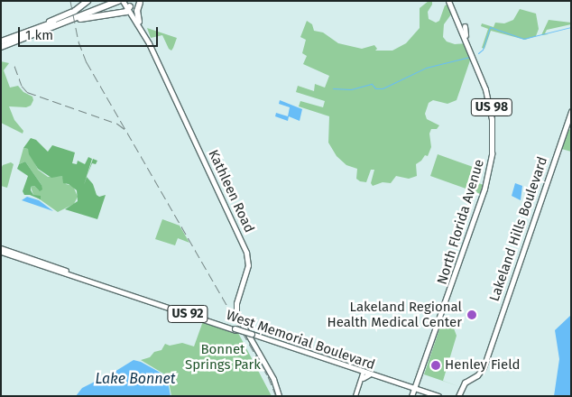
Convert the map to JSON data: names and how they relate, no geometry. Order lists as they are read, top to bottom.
{
  "streets": {
    "main road": [
      "US 98",
      "Kathleen Road",
      "North Florida Avenue",
      "Lakeland Hills Boulevard",
      "US 92",
      "West Memorial Boulevard"
    ]
  },
  "crossings": [
    ["US 98", "North Florida Avenue"],
    ["North Florida Avenue", "US 92"],
    ["North Florida Avenue", "West Memorial Boulevard"],
    ["US 92", "West Memorial Boulevard"]
  ],
  "water": ["Lake Bonnet"],
  "parks": ["Bonnet Springs Park"],
  "places": ["Lakeland Regional Health Medical Center", "Henley Field"],
  "scale_bar": "1 km"
}
